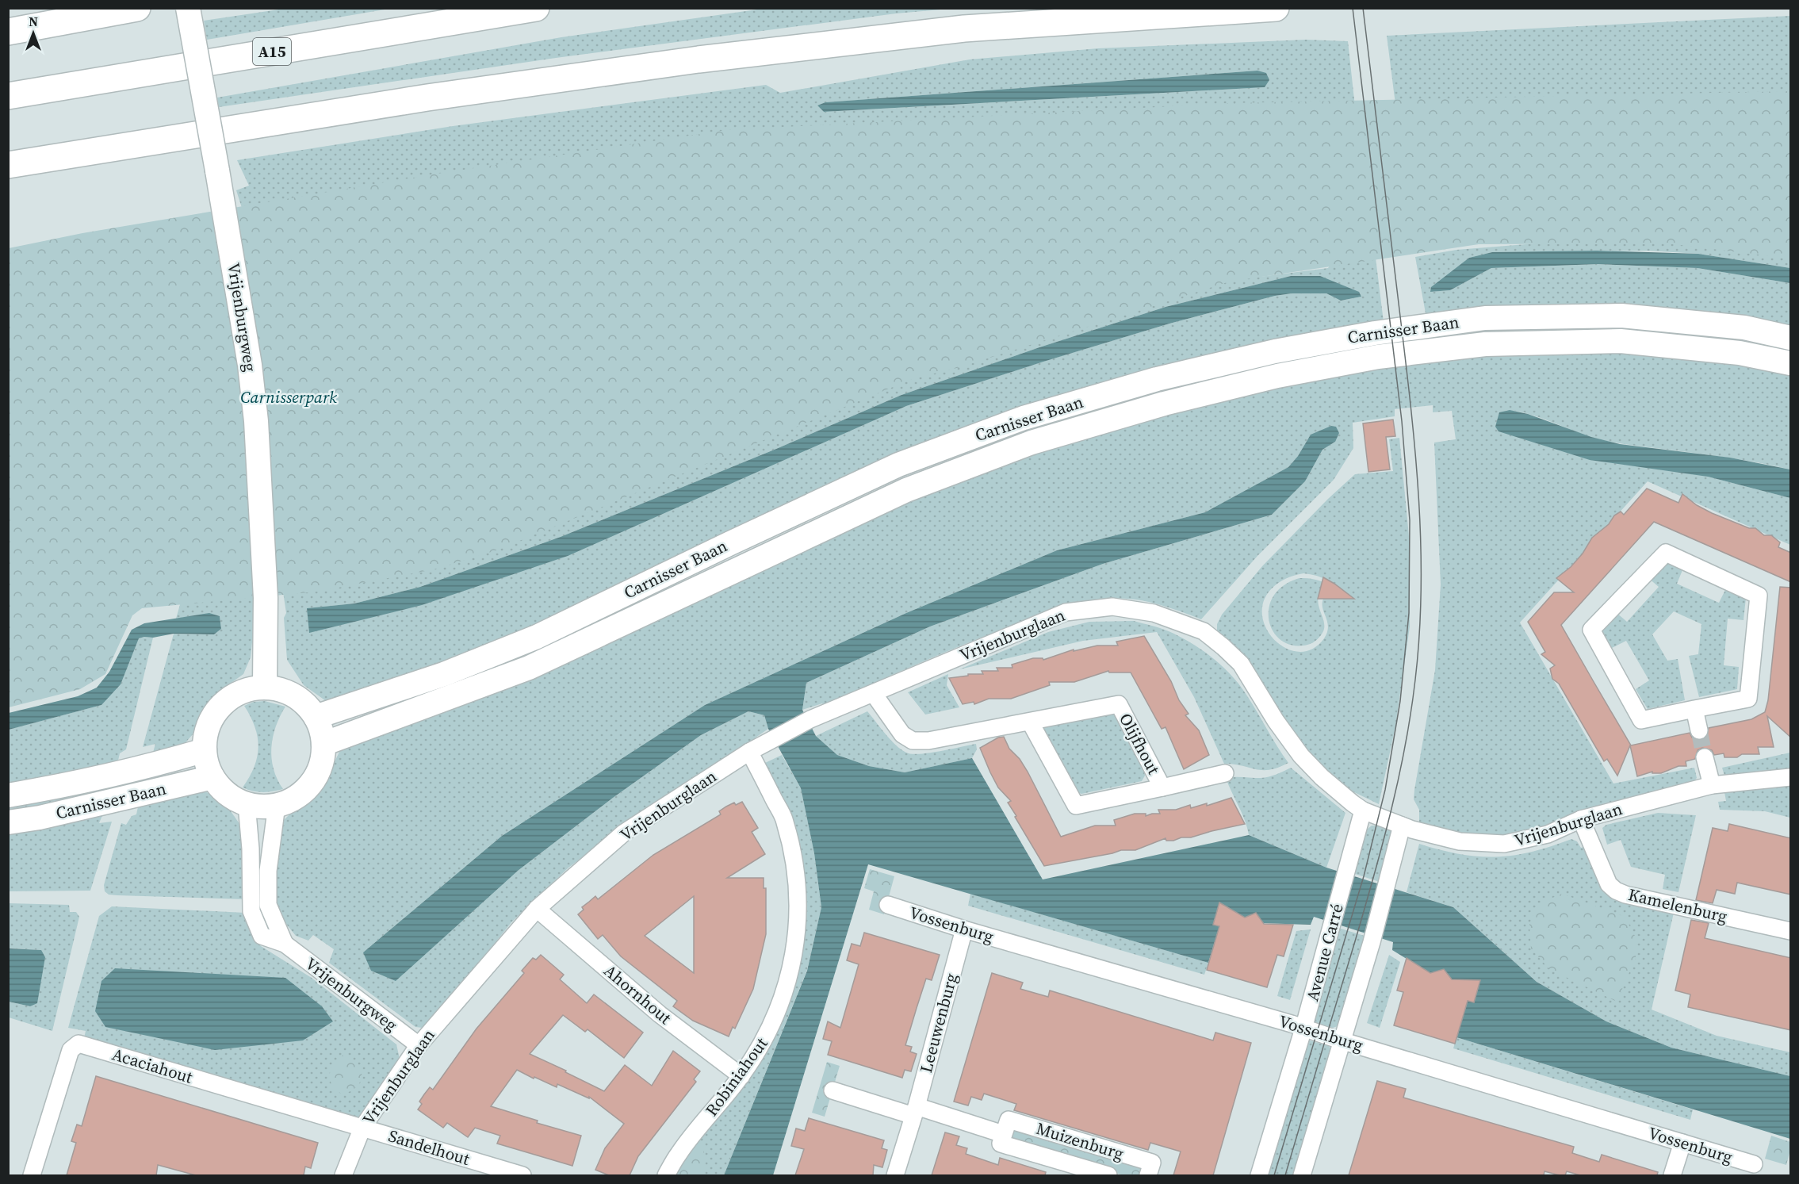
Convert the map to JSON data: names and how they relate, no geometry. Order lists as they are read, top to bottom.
{
  "streets": {
    "highway": ["A15"],
    "main road": ["Vrijenburgweg", "Carnisser Baan"],
    "street": [
      "Vrijenburglaan",
      "Olijfhout",
      "Kamelenburg",
      "Vossenburg",
      "Avenue Carré",
      "Ahornhout",
      "Leeuwenburg",
      "Acaciahout",
      "Robiniahout",
      "Muizenburg",
      "Sandelhout"
    ]
  },
  "crossings": [
    ["Vrijenburgweg", "Carnisser Baan"],
    ["Vrijenburgweg", "Vrijenburglaan"],
    ["Vrijenburglaan", "Olijfhout"],
    ["Vrijenburglaan", "Kamelenburg"],
    ["Vrijenburglaan", "Avenue Carré"],
    ["Vrijenburglaan", "Ahornhout"],
    ["Vrijenburglaan", "Acaciahout"],
    ["Vrijenburglaan", "Robiniahout"],
    ["Vrijenburglaan", "Sandelhout"],
    ["Vossenburg", "Avenue Carré"],
    ["Vossenburg", "Leeuwenburg"],
    ["Ahornhout", "Robiniahout"],
    ["Acaciahout", "Sandelhout"]
  ],
  "parks": ["Carnisserpark"],
  "north": "top"
}
